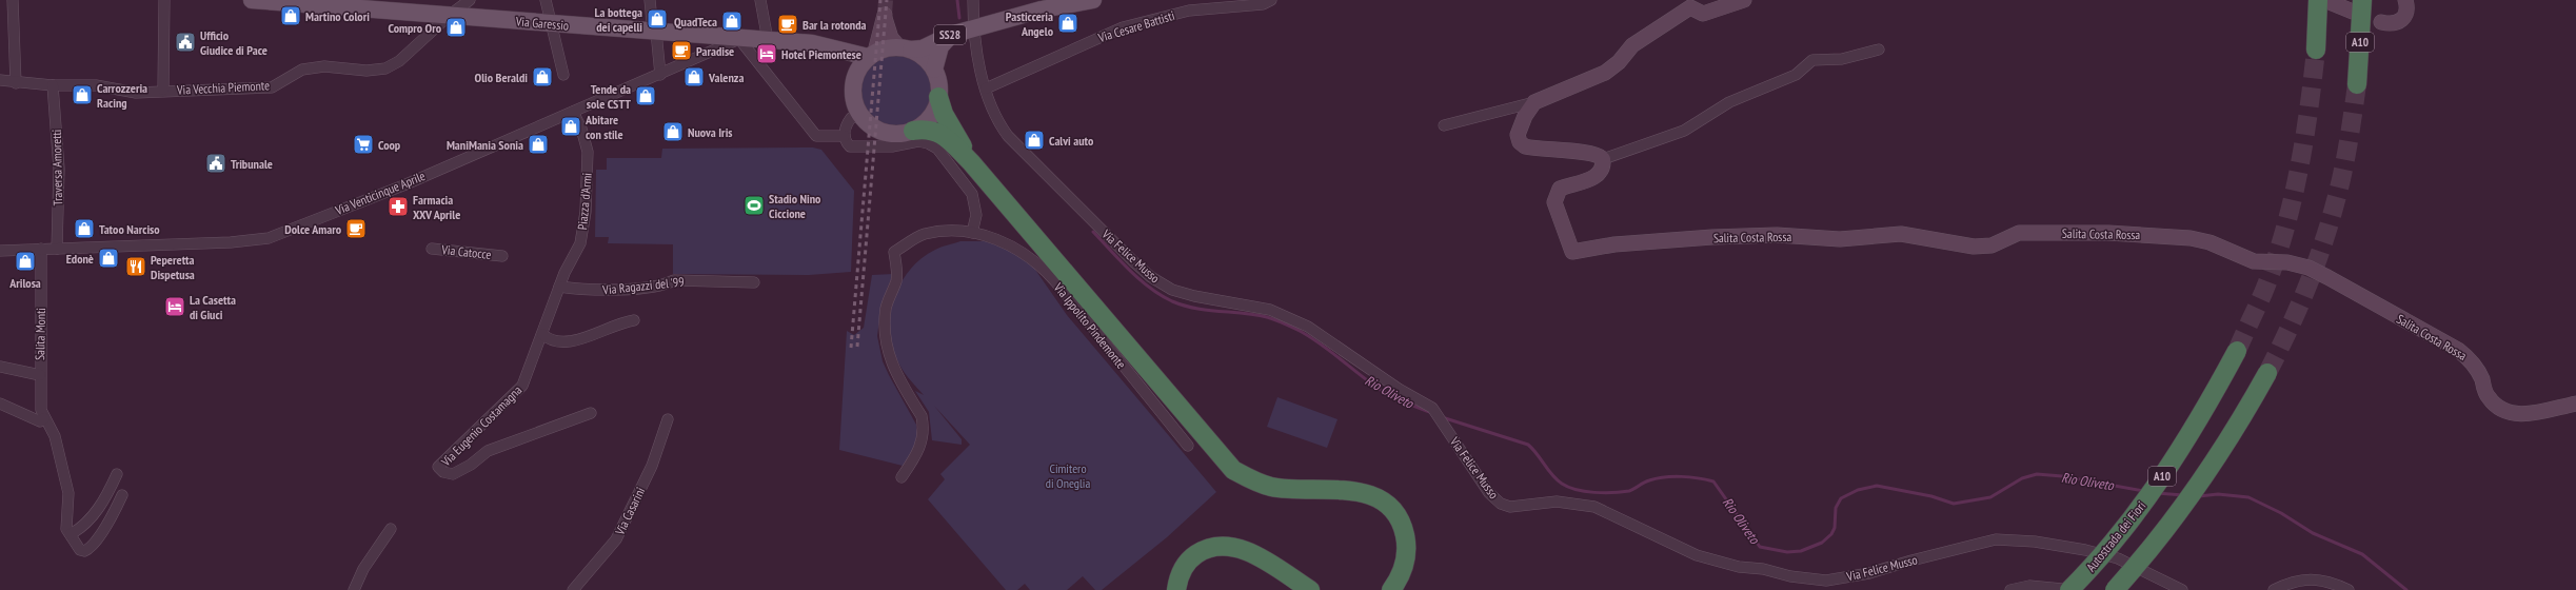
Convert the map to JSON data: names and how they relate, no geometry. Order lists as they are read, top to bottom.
{
  "streets": {
    "highway": ["A10", "Autostrada dei Fiori"],
    "main road": ["Via Garessio", "SS28"],
    "street": [
      "Via Cesare Battisti",
      "Via Vecchia Piemonte",
      "Traversa Amoretti",
      "Via Venticinque Aprile",
      "Piazza d'Armi",
      "Salita Costa Rossa",
      "Via Catocce",
      "Via Felice Musso",
      "Via Ragazzi del '99",
      "Via Ippolito Pindemonte",
      "Salita Monti",
      "Via Eugenio Costamagna",
      "Via Casarini"
    ]
  },
  "crossings": [
    ["Via Garessio", "SS28"],
    ["Via Garessio", "Via Vecchia Piemonte"],
    ["Via Garessio", "Via Venticinque Aprile"],
    ["Via Cesare Battisti", "Via Felice Musso"],
    ["SS28", "Via Felice Musso"],
    ["Via Vecchia Piemonte", "Traversa Amoretti"],
    ["Traversa Amoretti", "Via Venticinque Aprile"],
    ["Via Venticinque Aprile", "Piazza d'Armi"],
    ["Via Venticinque Aprile", "Salita Monti"],
    ["Piazza d'Armi", "Via Eugenio Costamagna"],
    ["Via Ragazzi del '99", "Via Eugenio Costamagna"]
  ],
  "water": ["Rio Oliveto"],
  "parks": ["Cimitero di Oneglia"],
  "places": {
    "shop": [
      "Martino Colori",
      "La bottega dei capelli",
      "QuadTeca",
      "Pasticceria Angelo",
      "Compro Oro",
      "Olio Beraldi",
      "Valenza",
      "Carrozzeria Racing",
      "Tende da sole CSTT",
      "Abitare con stile",
      "Nuova Iris",
      "Calvi auto",
      "ManiMania Sonia",
      "Tatoo Narciso",
      "Edonè",
      "Arilosa"
    ],
    "cafe": ["Bar la rotonda", "Paradise", "Dolce Amaro"],
    "public building": ["Ufficio Giudice di Pace", "Tribunale"],
    "hotel": ["Hotel Piemontese", "La Casetta di Giuci"],
    "supermarket": ["Coop"],
    "sports": ["Stadio Nino Ciccione"],
    "pharmacy": ["Farmacia XXV Aprile"],
    "restaurant": ["Peperetta Dispetusa"]
  }
}
